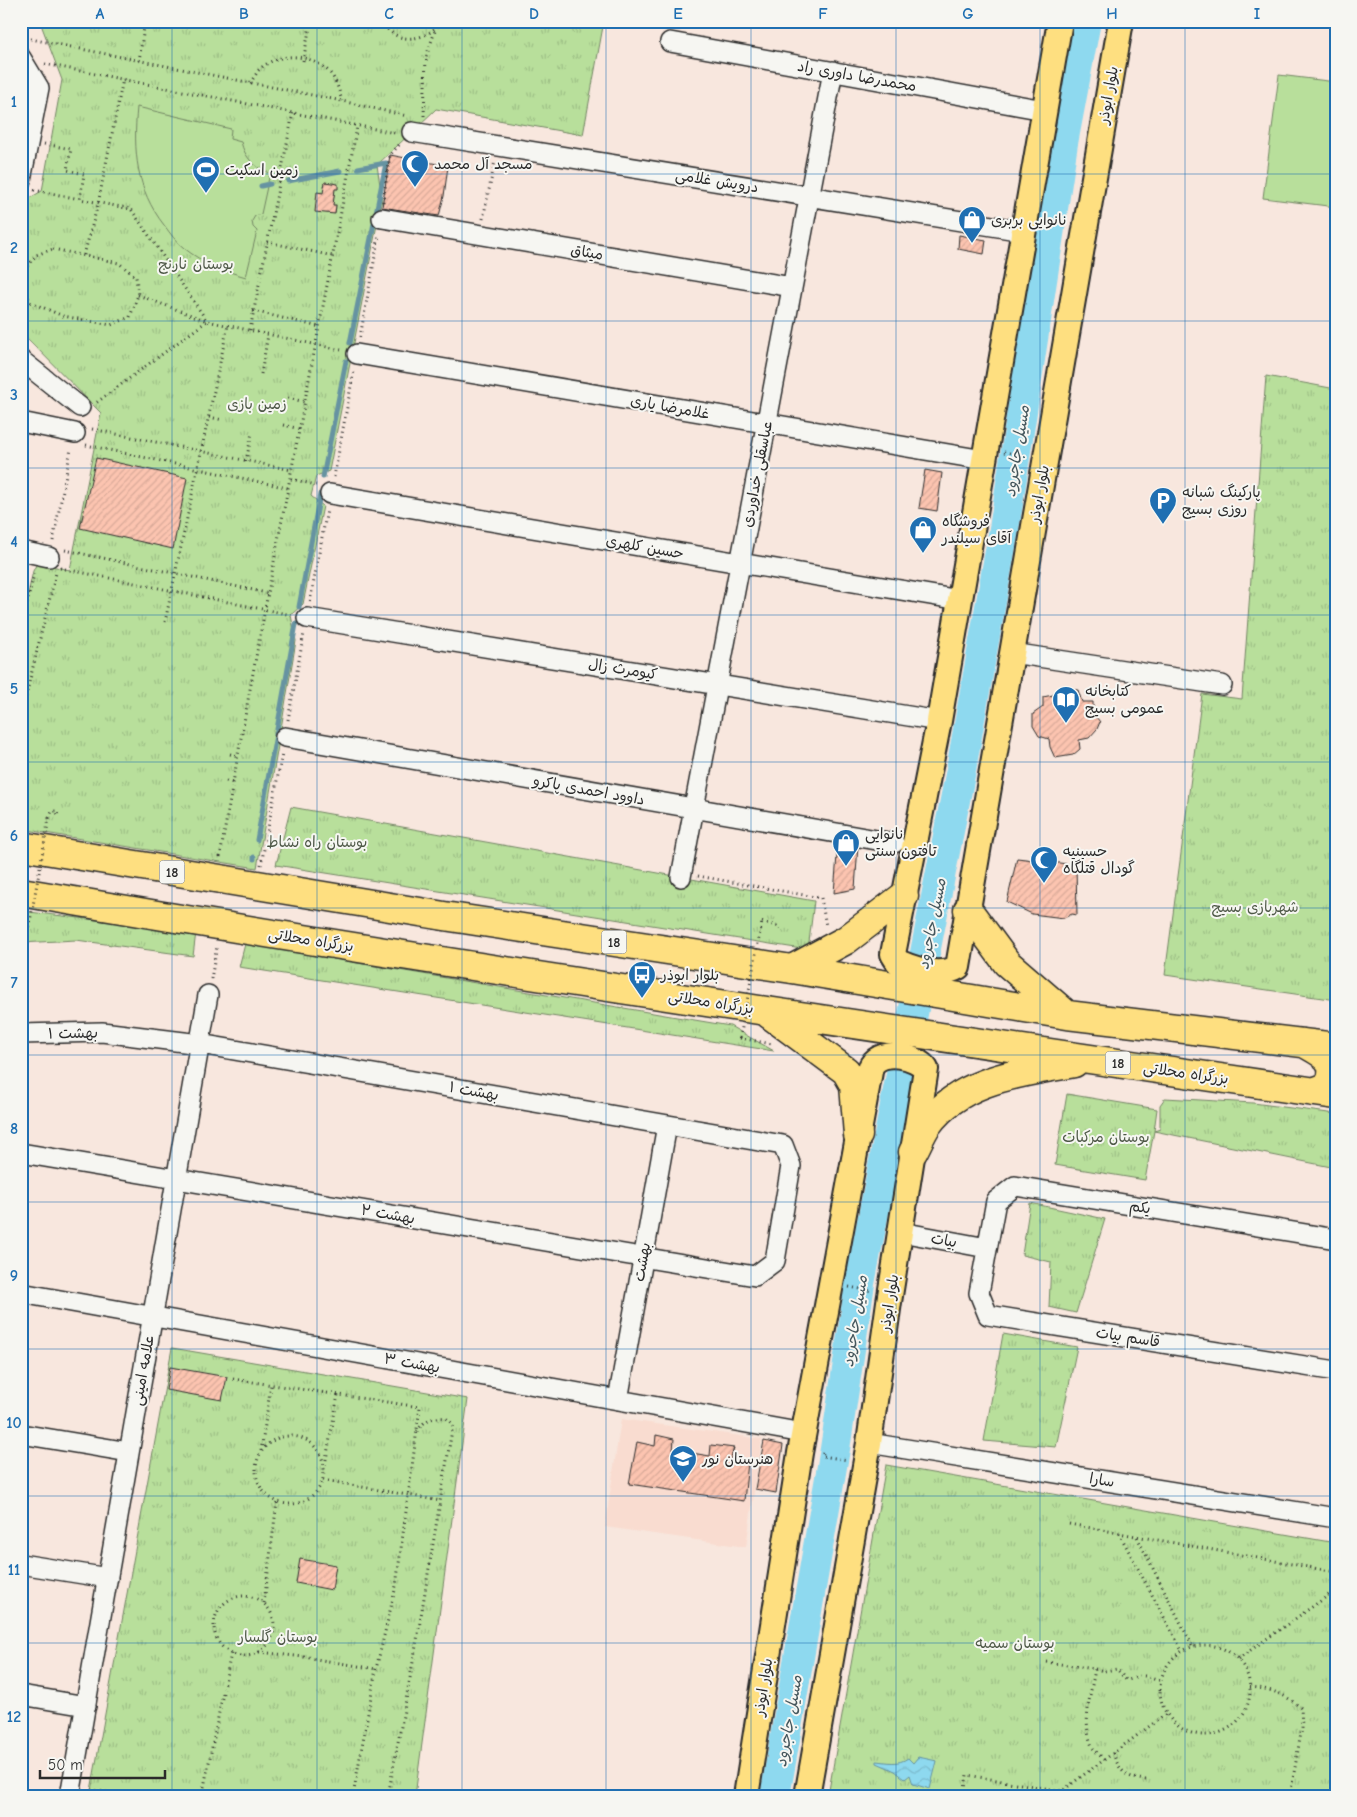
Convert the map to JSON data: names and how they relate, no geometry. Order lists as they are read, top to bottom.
{
  "streets": {
    "highway": ["18", "بزرگراه محلاتی"],
    "main road": ["بلوار ابوذر"],
    "street": [
      "محمدرضا داوری راد",
      "درویش غلامی",
      "میثاق",
      "غلامرضا یاری",
      "عباسقلی خداوردی",
      "حسین کلهری",
      "کیومرث زال",
      "داوود احمدی پاکرو",
      "بهشت ۱",
      "یکم",
      "بهشت ۲",
      "بیات",
      "بهشت",
      "قاسم بیات",
      "بهشت ۳",
      "علامه امینی",
      "سارا"
    ]
  },
  "crossings": [
    ["محمدرضا داوری راد", "عباسقلی خداوردی"],
    ["بلوار ابوذر", "18"],
    ["بلوار ابوذر", "بیات"],
    ["بلوار ابوذر", "بهشت ۳"],
    ["بلوار ابوذر", "سارا"],
    ["درویش غلامی", "عباسقلی خداوردی"],
    ["میثاق", "عباسقلی خداوردی"],
    ["غلامرضا یاری", "عباسقلی خداوردی"],
    ["عباسقلی خداوردی", "حسین کلهری"],
    ["عباسقلی خداوردی", "کیومرث زال"],
    ["عباسقلی خداوردی", "داوود احمدی پاکرو"],
    ["بهشت ۱", "بهشت ۲"],
    ["بهشت ۱", "بهشت"],
    ["بهشت ۱", "علامه امینی"],
    ["یکم", "بیات"],
    ["یکم", "قاسم بیات"],
    ["بهشت ۲", "بهشت"],
    ["بهشت ۲", "علامه امینی"],
    ["بیات", "قاسم بیات"],
    ["بهشت", "بهشت ۳"],
    ["بهشت ۳", "علامه امینی"]
  ],
  "water": ["مسیل جاجرود"],
  "parks": [
    "بوستان نارنج",
    "زمین بازی",
    "بوستان راه نشاط",
    "شهربازی بسیج",
    "بوستان مرکبات",
    "بوستان گلسار",
    "بوستان سمیه"
  ],
  "places": {
    "mosque": ["مسجد آل محمد", "حسینیه گودال قتلگاه"],
    "sports": ["زمین اسکیت"],
    "shop": ["نانوایی بربری", "فروشگاه آقای سیلندر", "نانوایی تافتون سنتی"],
    "parking": ["پارکینگ شبانه روزی بسیج"],
    "library": ["کتابخانه عمومی بسیج"],
    "bus stop": ["بلوار ابوذر"],
    "school or university": ["هنرستان نور"]
  },
  "scale_bar": "50 m",
  "grid": {
    "columns": [
      "A",
      "B",
      "C",
      "D",
      "E",
      "F",
      "G",
      "H",
      "I"
    ],
    "rows": [
      "1",
      "2",
      "3",
      "4",
      "5",
      "6",
      "7",
      "8",
      "9",
      "10",
      "11",
      "12"
    ]
  }
}
